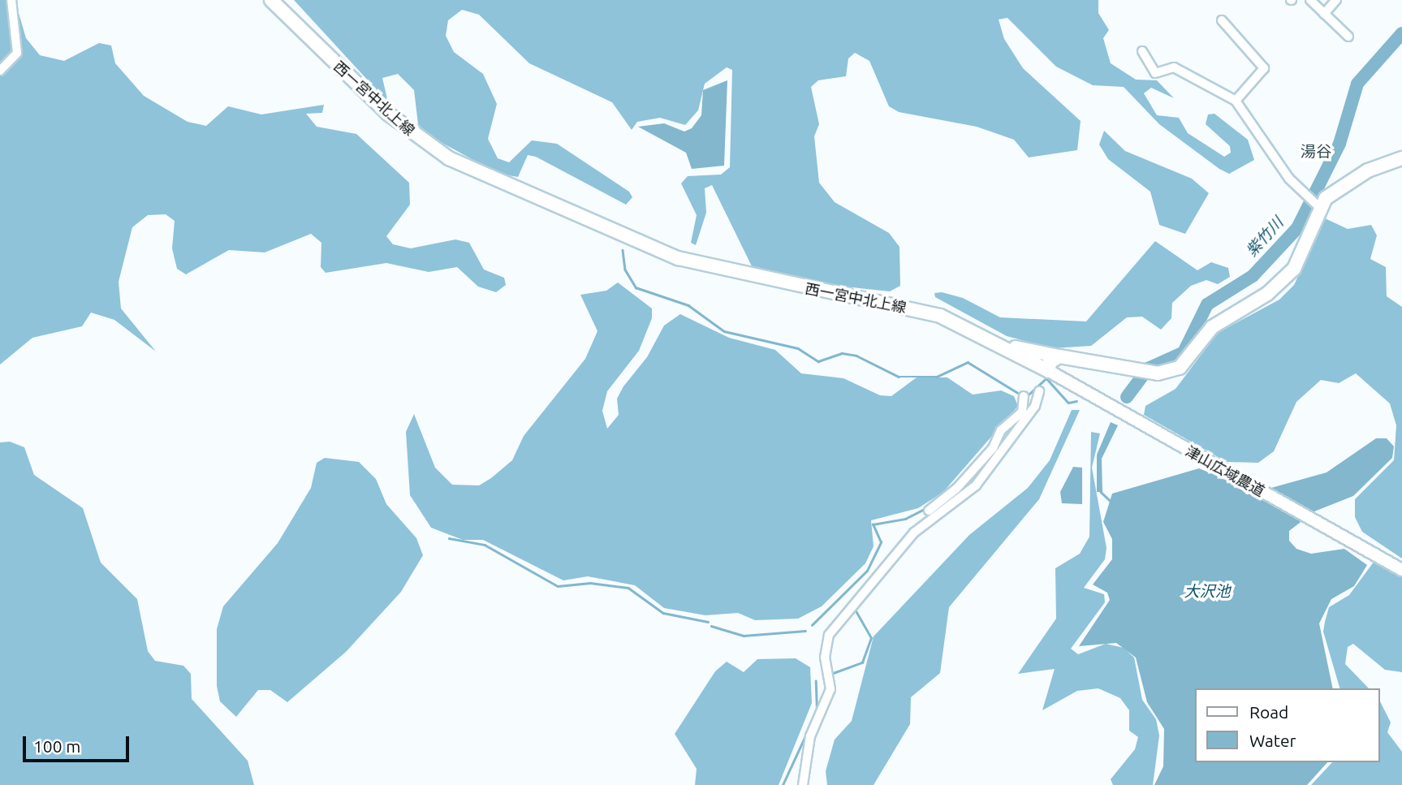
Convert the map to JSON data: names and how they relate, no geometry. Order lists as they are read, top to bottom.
{
  "streets": {
    "main road": ["西一宮中北上線"],
    "street": ["津山広域農道"]
  },
  "crossings": [
    ["西一宮中北上線", "津山広域農道"]
  ],
  "districts": ["湯谷"],
  "water": ["紫竹川", "大沢池"],
  "legend": ["Road", "Water"],
  "scale_bar": "100 m"
}
